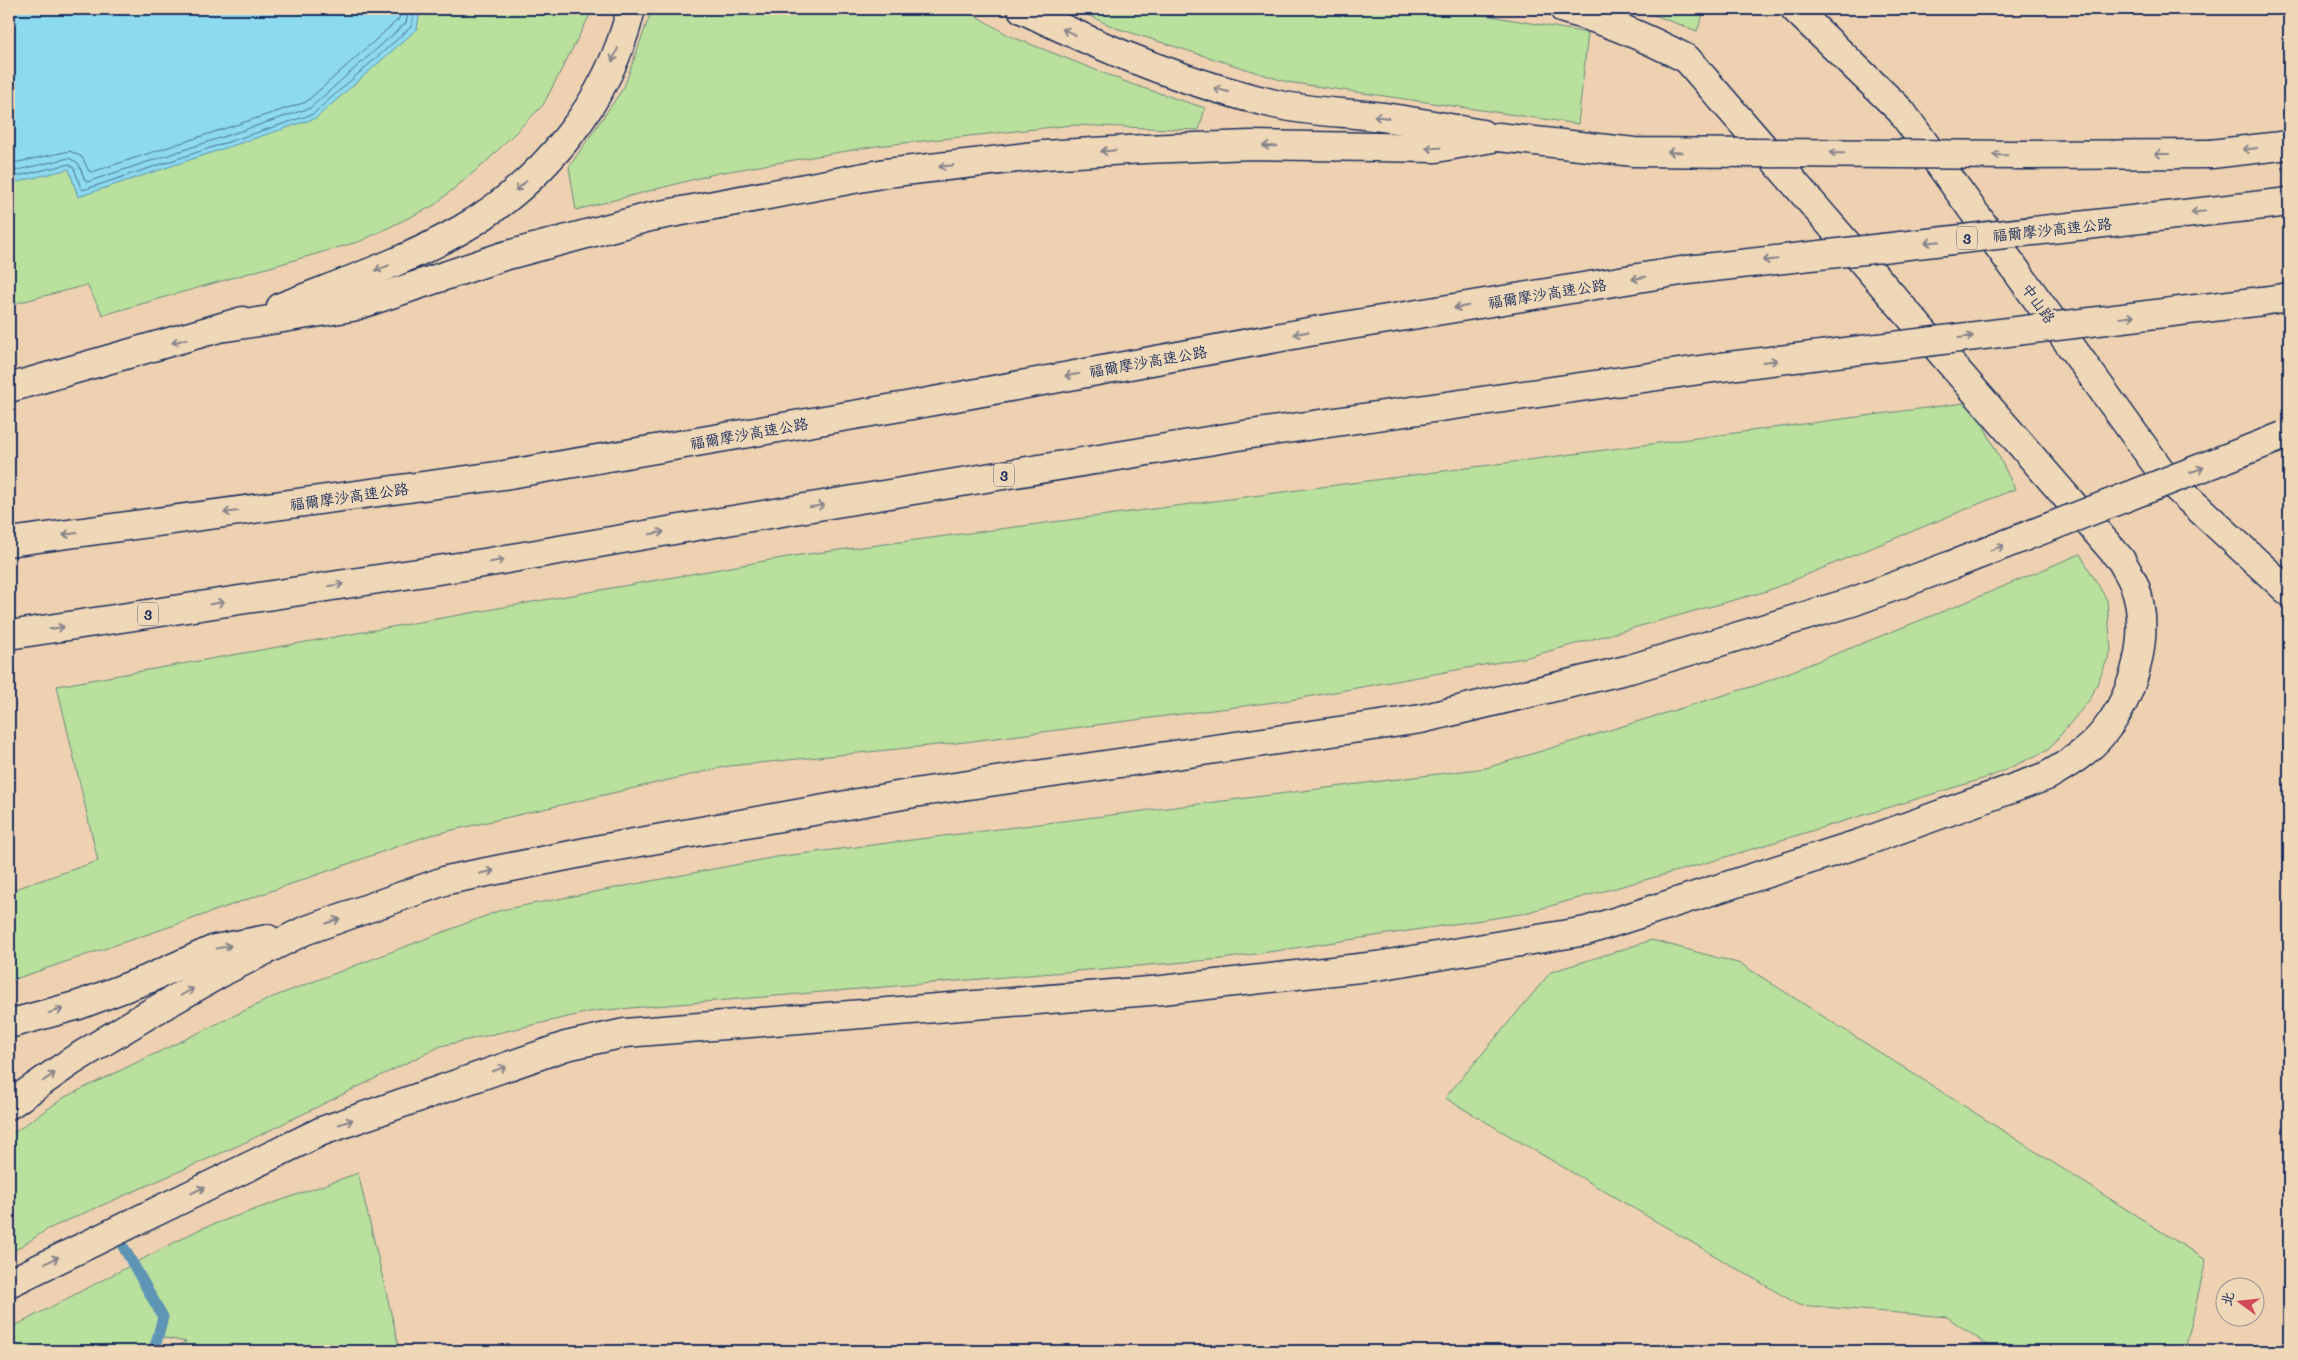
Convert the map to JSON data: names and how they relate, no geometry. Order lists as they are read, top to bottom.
{
  "streets": {
    "main road": ["福爾摩沙高速公路", "3", "中山路"]
  },
  "north": "left"
}
